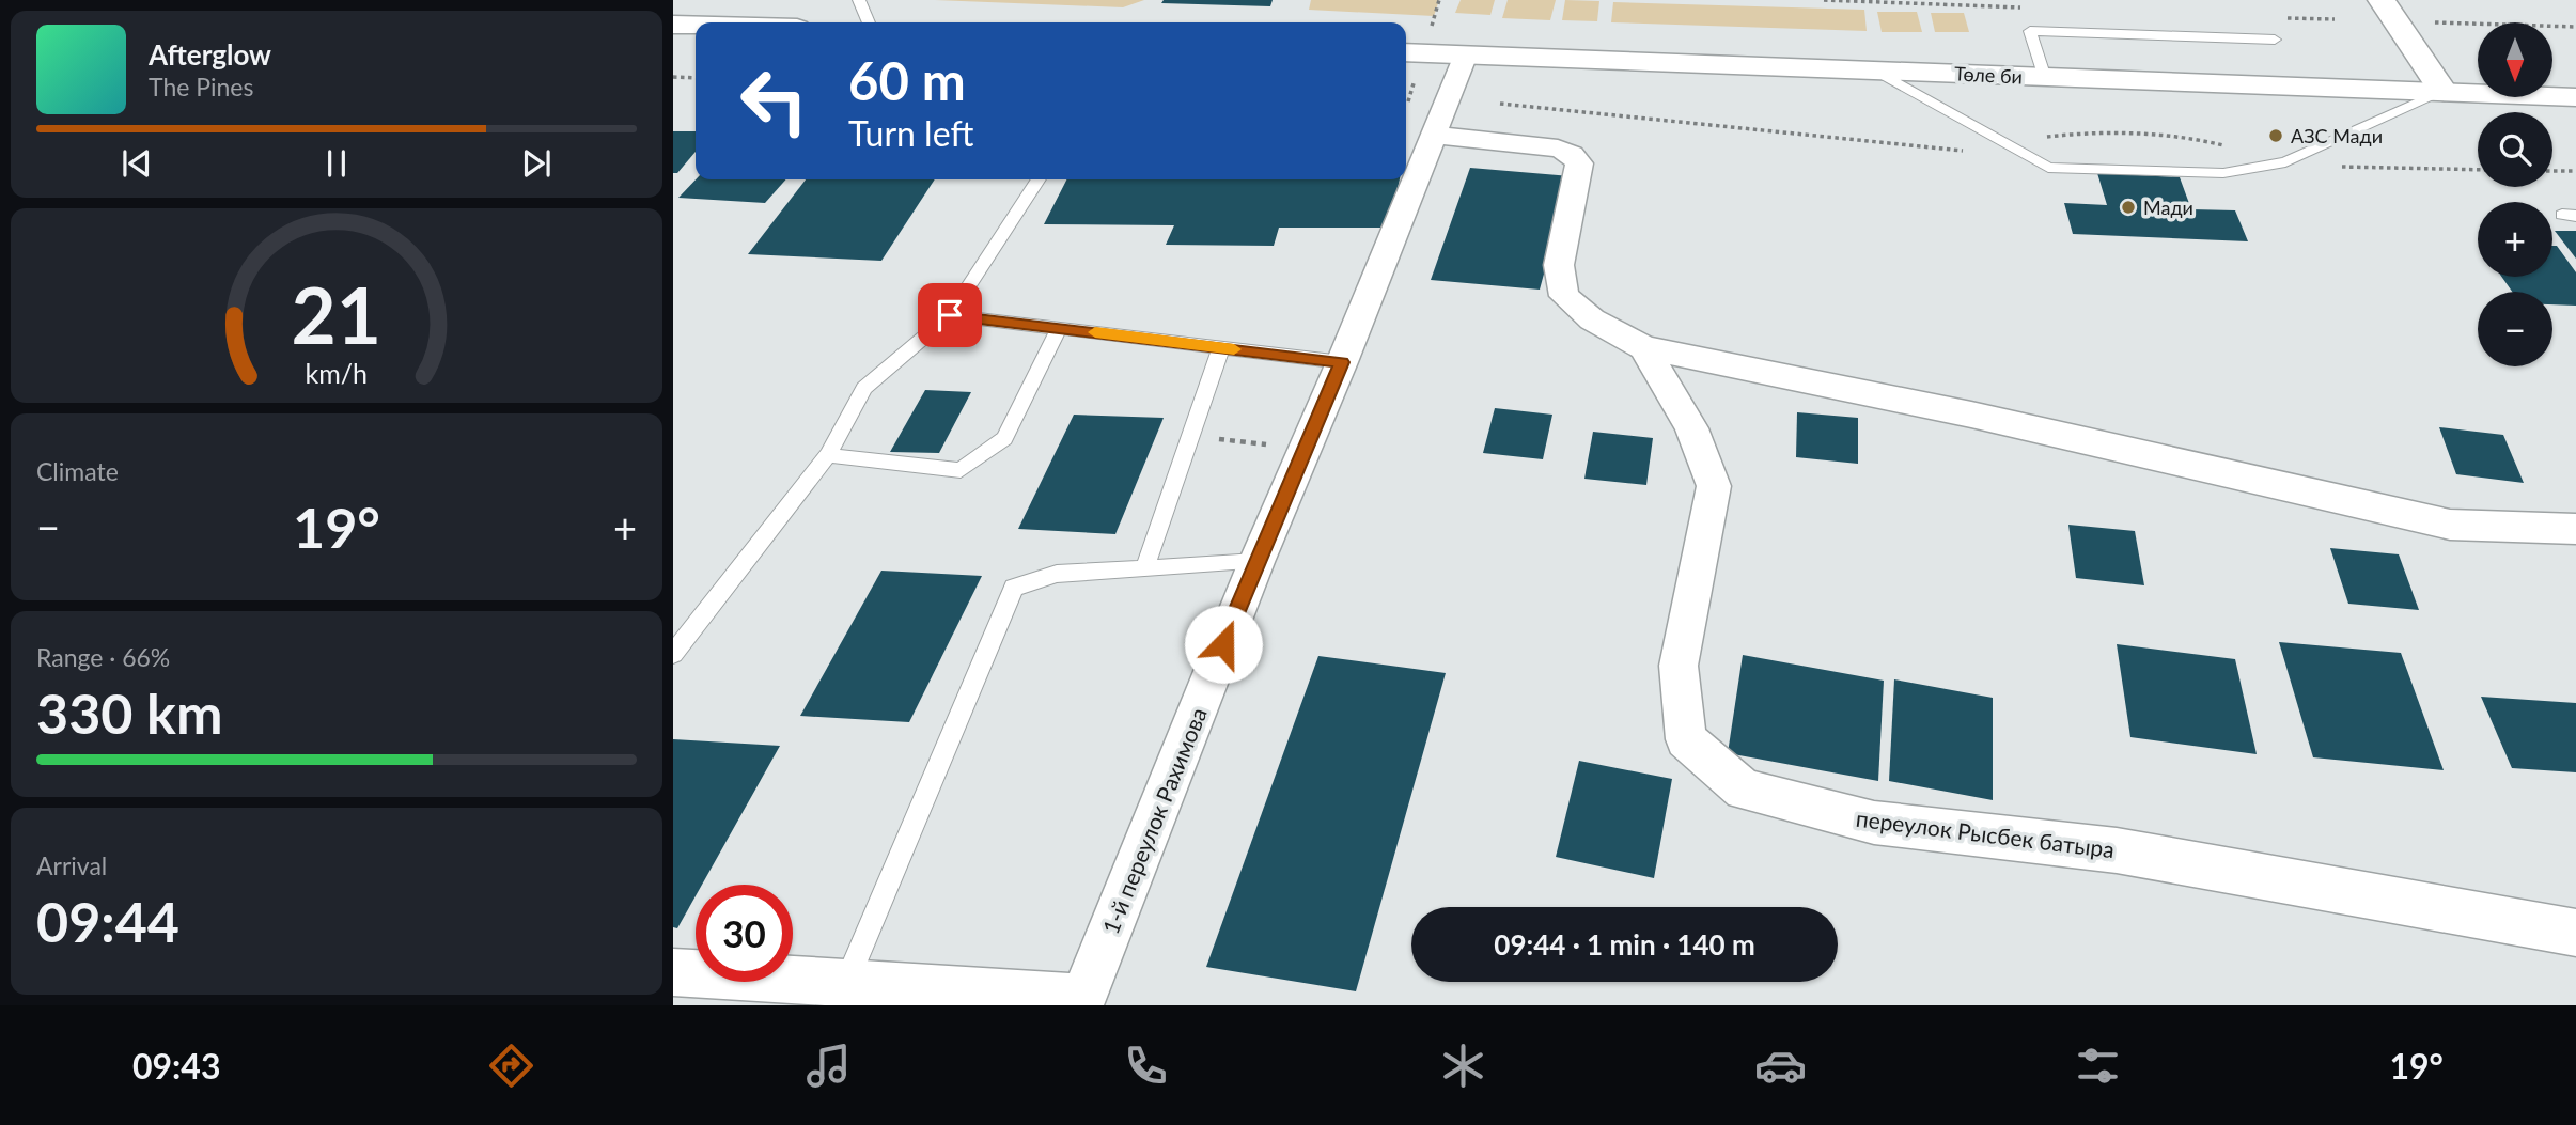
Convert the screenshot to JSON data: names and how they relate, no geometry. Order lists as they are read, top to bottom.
{
  "streets": {
    "main road": ["Төле би"],
    "street": ["1-й переулок Рахимова", "переулок Рысбек батыра"]
  },
  "crossings": [
    ["Төле би", "1-й переулок Рахимова"]
  ],
  "places": ["АЗС Мади", "Мади"],
  "north": "bottom",
  "page": {
    "map_buttons": ["+", "−"],
    "turn": ["60 m", "Turn left"],
    "song": ["Afterglow", "The Pines"],
    "tile": [
      "Climate",
      ["Range · 66%", "330 km"],
      ["Arrival", "09:44"]
    ],
    "heat": ["−", "19°", "+"],
    "limit": "30",
    "trip": "09:44 · 1 min · 140 m",
    "tabs": ["09:43", "19°"],
    "gauge": ["21", "km/h"]
  }
}
